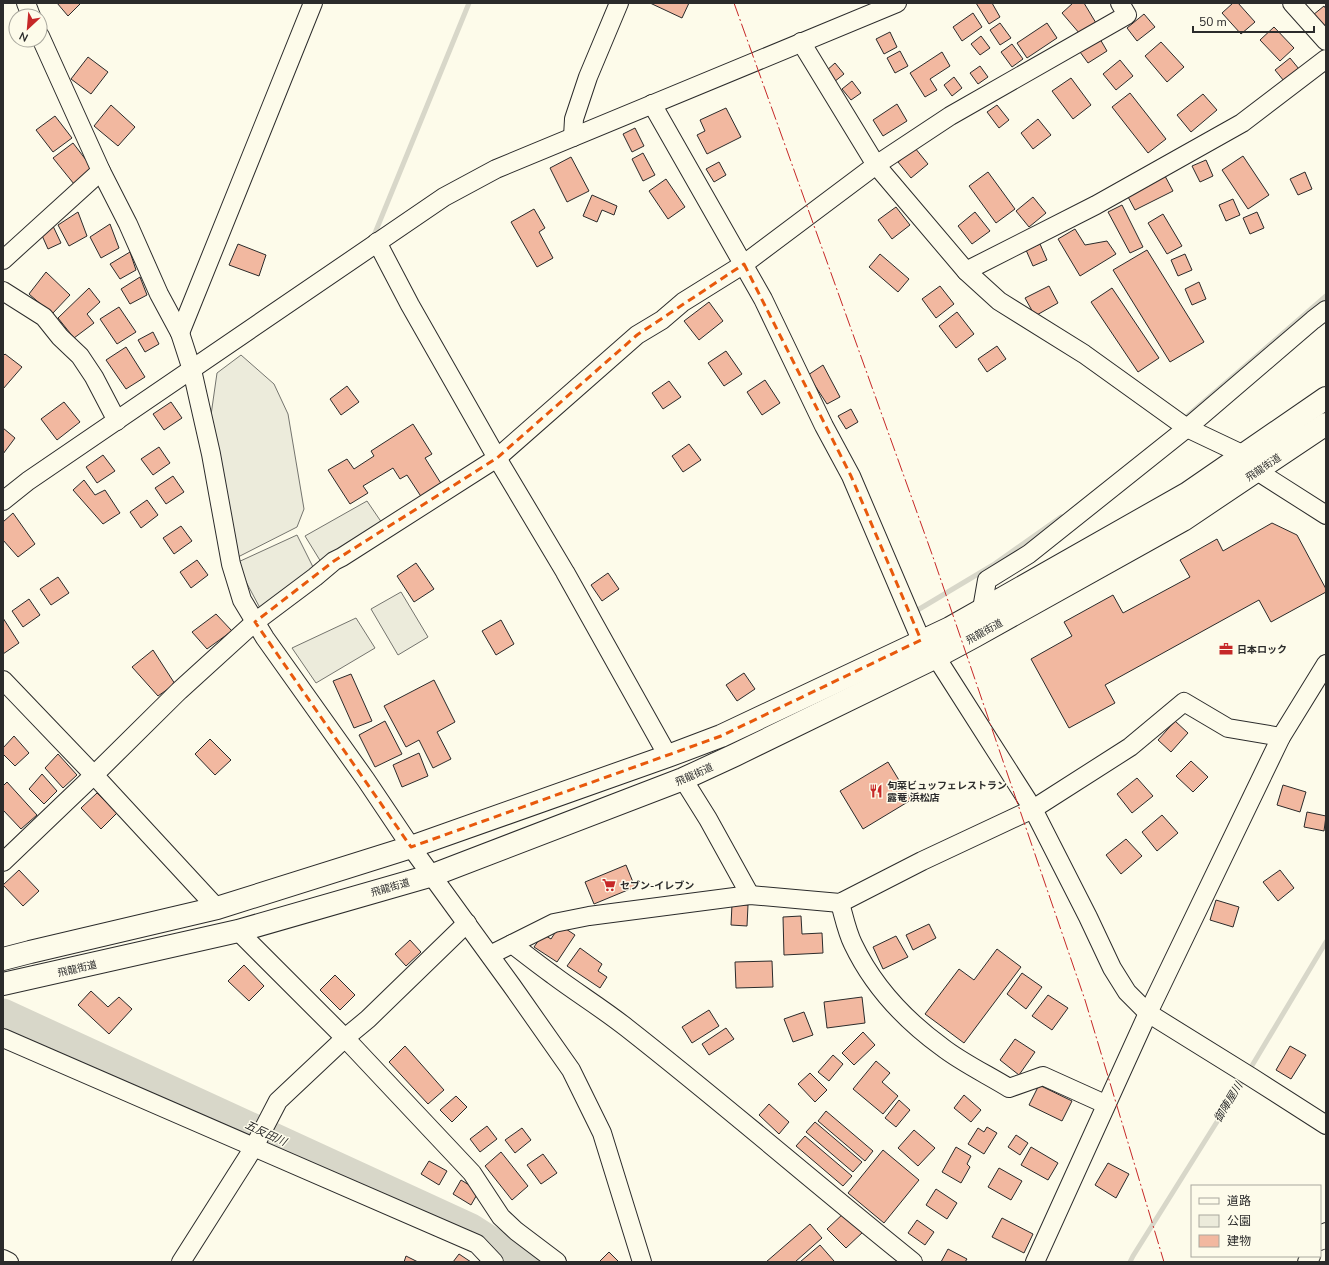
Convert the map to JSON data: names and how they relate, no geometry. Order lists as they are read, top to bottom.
{
  "streets": {
    "highway": ["飛龍街道"]
  },
  "water": ["御陣屋川", "五反田川"],
  "places": {
    "office": ["日本ロック"],
    "restaurant": ["旬菜ビュッフェレストラン 露菴 浜松店"],
    "supermarket": ["セブン-イレブン"]
  },
  "legend": ["道路", "公園", "建物"],
  "scale_bar": "50 m",
  "north": "bottom left"
}
